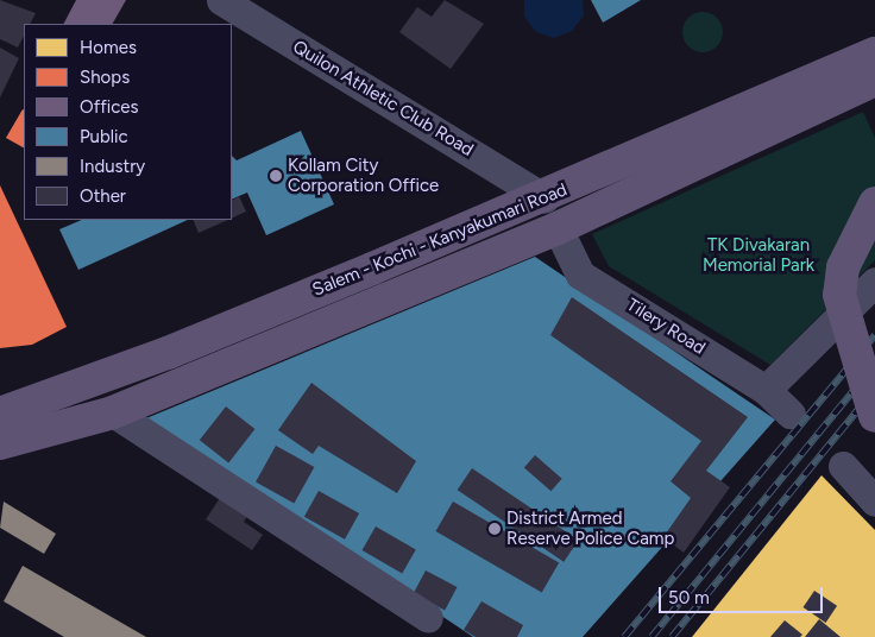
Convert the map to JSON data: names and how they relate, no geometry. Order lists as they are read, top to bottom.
{
  "streets": {
    "main road": ["Salem - Kochi - Kanyakumari Road"],
    "street": ["Quilon Athletic Club Road", "Tilery Road"]
  },
  "crossings": [
    ["Quilon Athletic Club Road", "Salem - Kochi - Kanyakumari Road"]
  ],
  "parks": ["TK Divakaran Memorial Park"],
  "places": ["Kollam City Corporation Office", "District Armed Reserve Police Camp"],
  "legend": [
    "Homes",
    "Shops",
    "Offices",
    "Public",
    "Industry",
    "Other"
  ],
  "scale_bar": "50 m"
}
